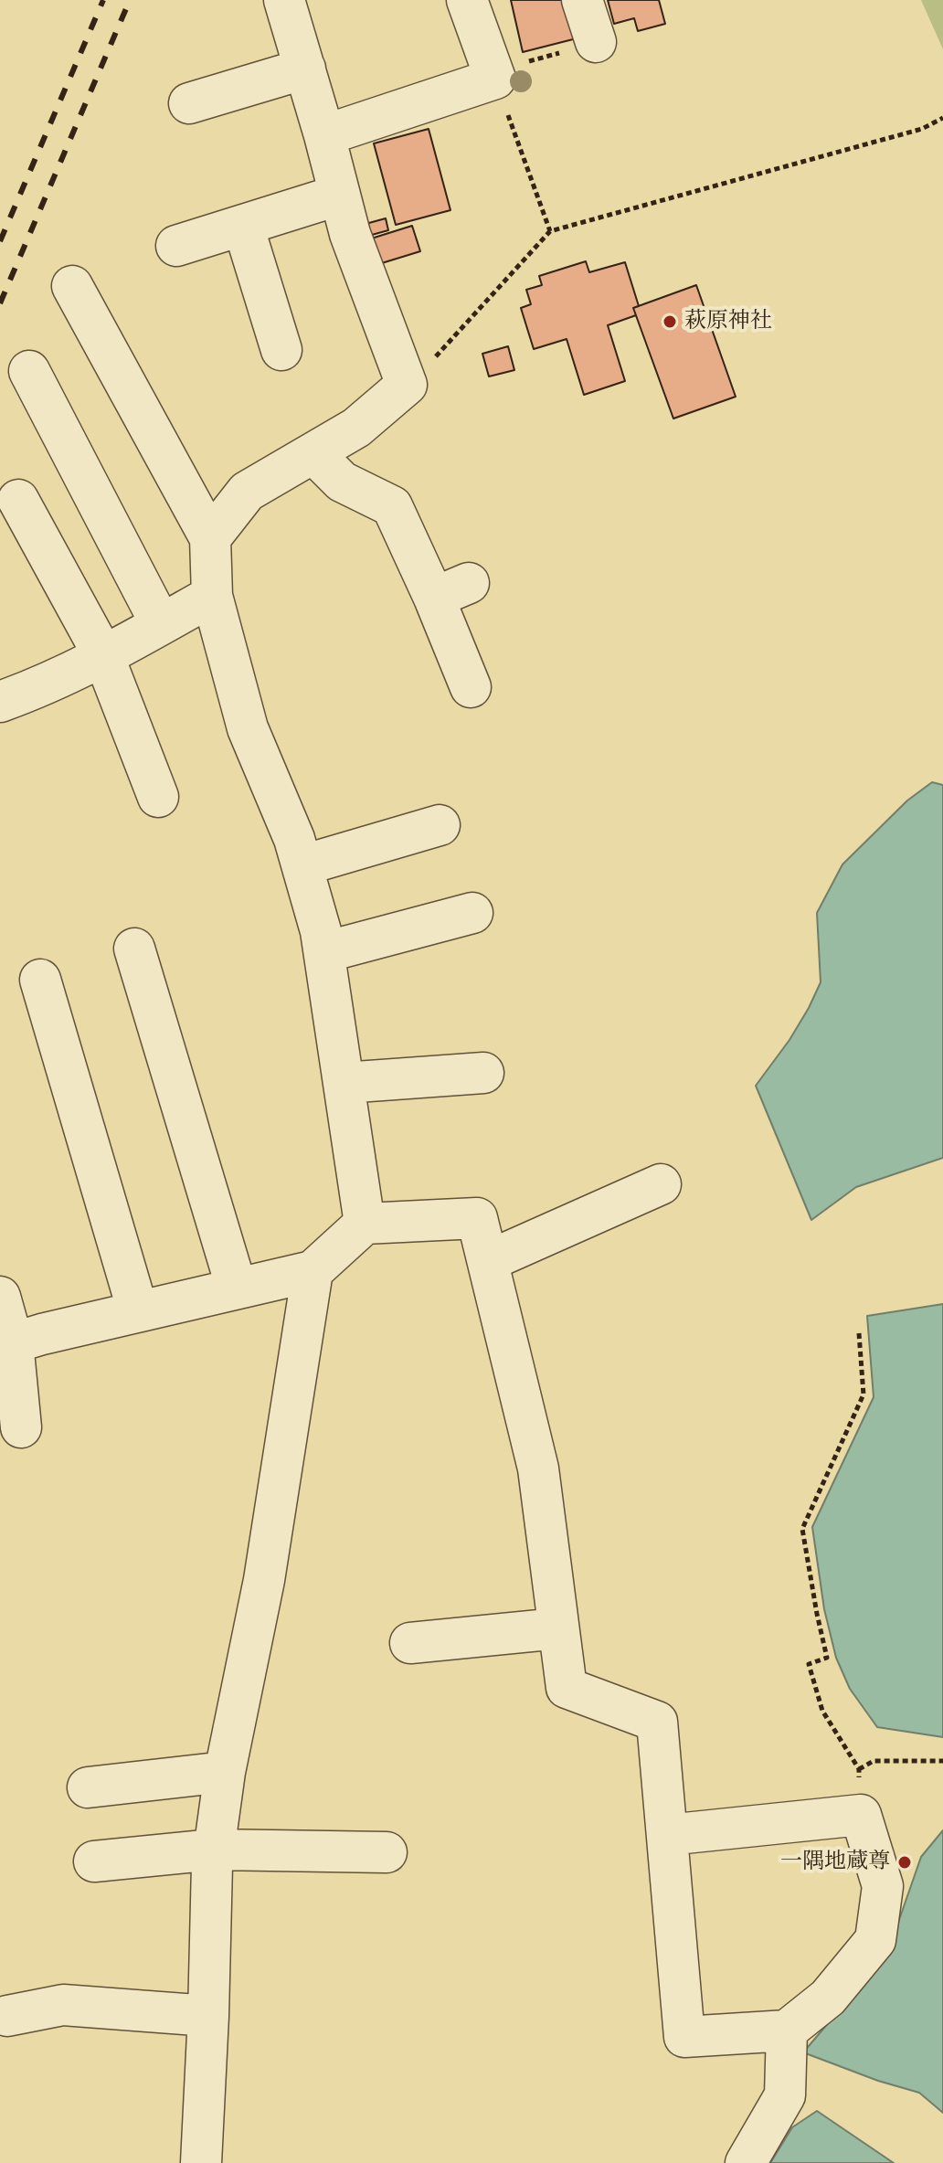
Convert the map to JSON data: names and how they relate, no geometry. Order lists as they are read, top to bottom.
{
  "places": ["萩原神社", "一隅地蔵尊"]
}
